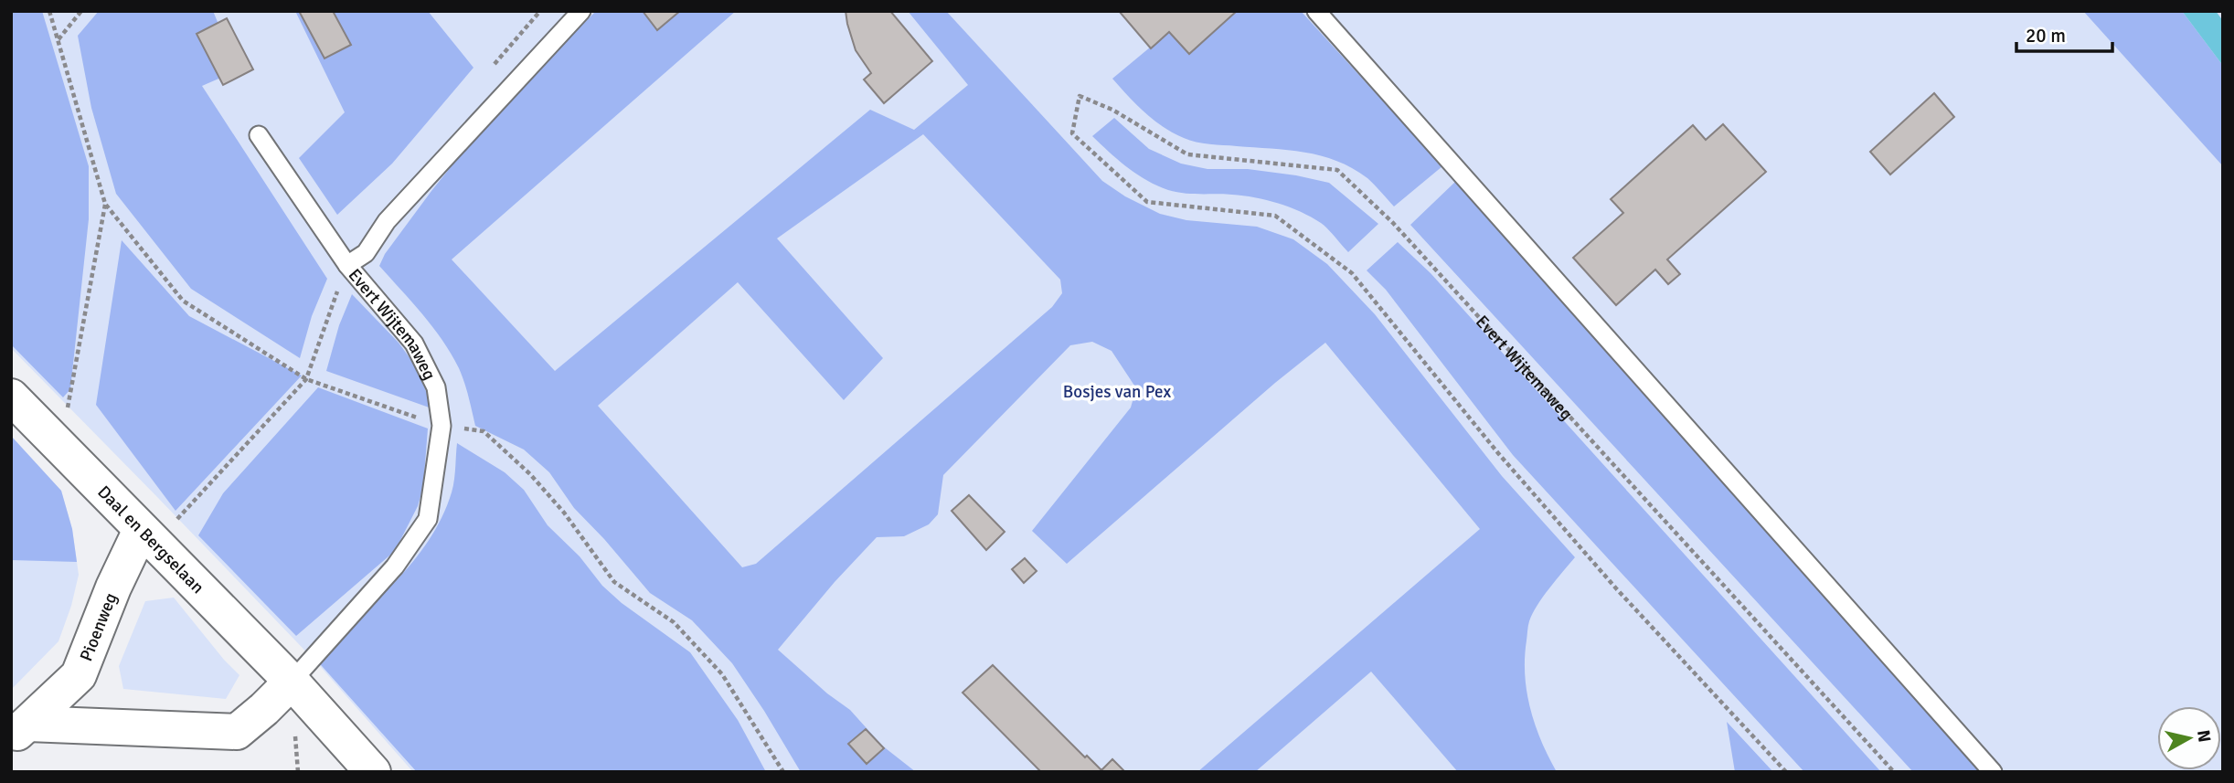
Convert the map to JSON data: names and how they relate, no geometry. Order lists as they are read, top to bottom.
{
  "streets": {
    "street": ["Daal en Bergselaan", "Pioenweg"],
    "lane": ["Evert Wijtemaweg"]
  },
  "crossings": [
    ["Evert Wijtemaweg", "Daal en Bergselaan"],
    ["Daal en Bergselaan", "Pioenweg"]
  ],
  "parks": ["Bosjes van Pex"],
  "scale_bar": "20 m",
  "north": "right"
}
